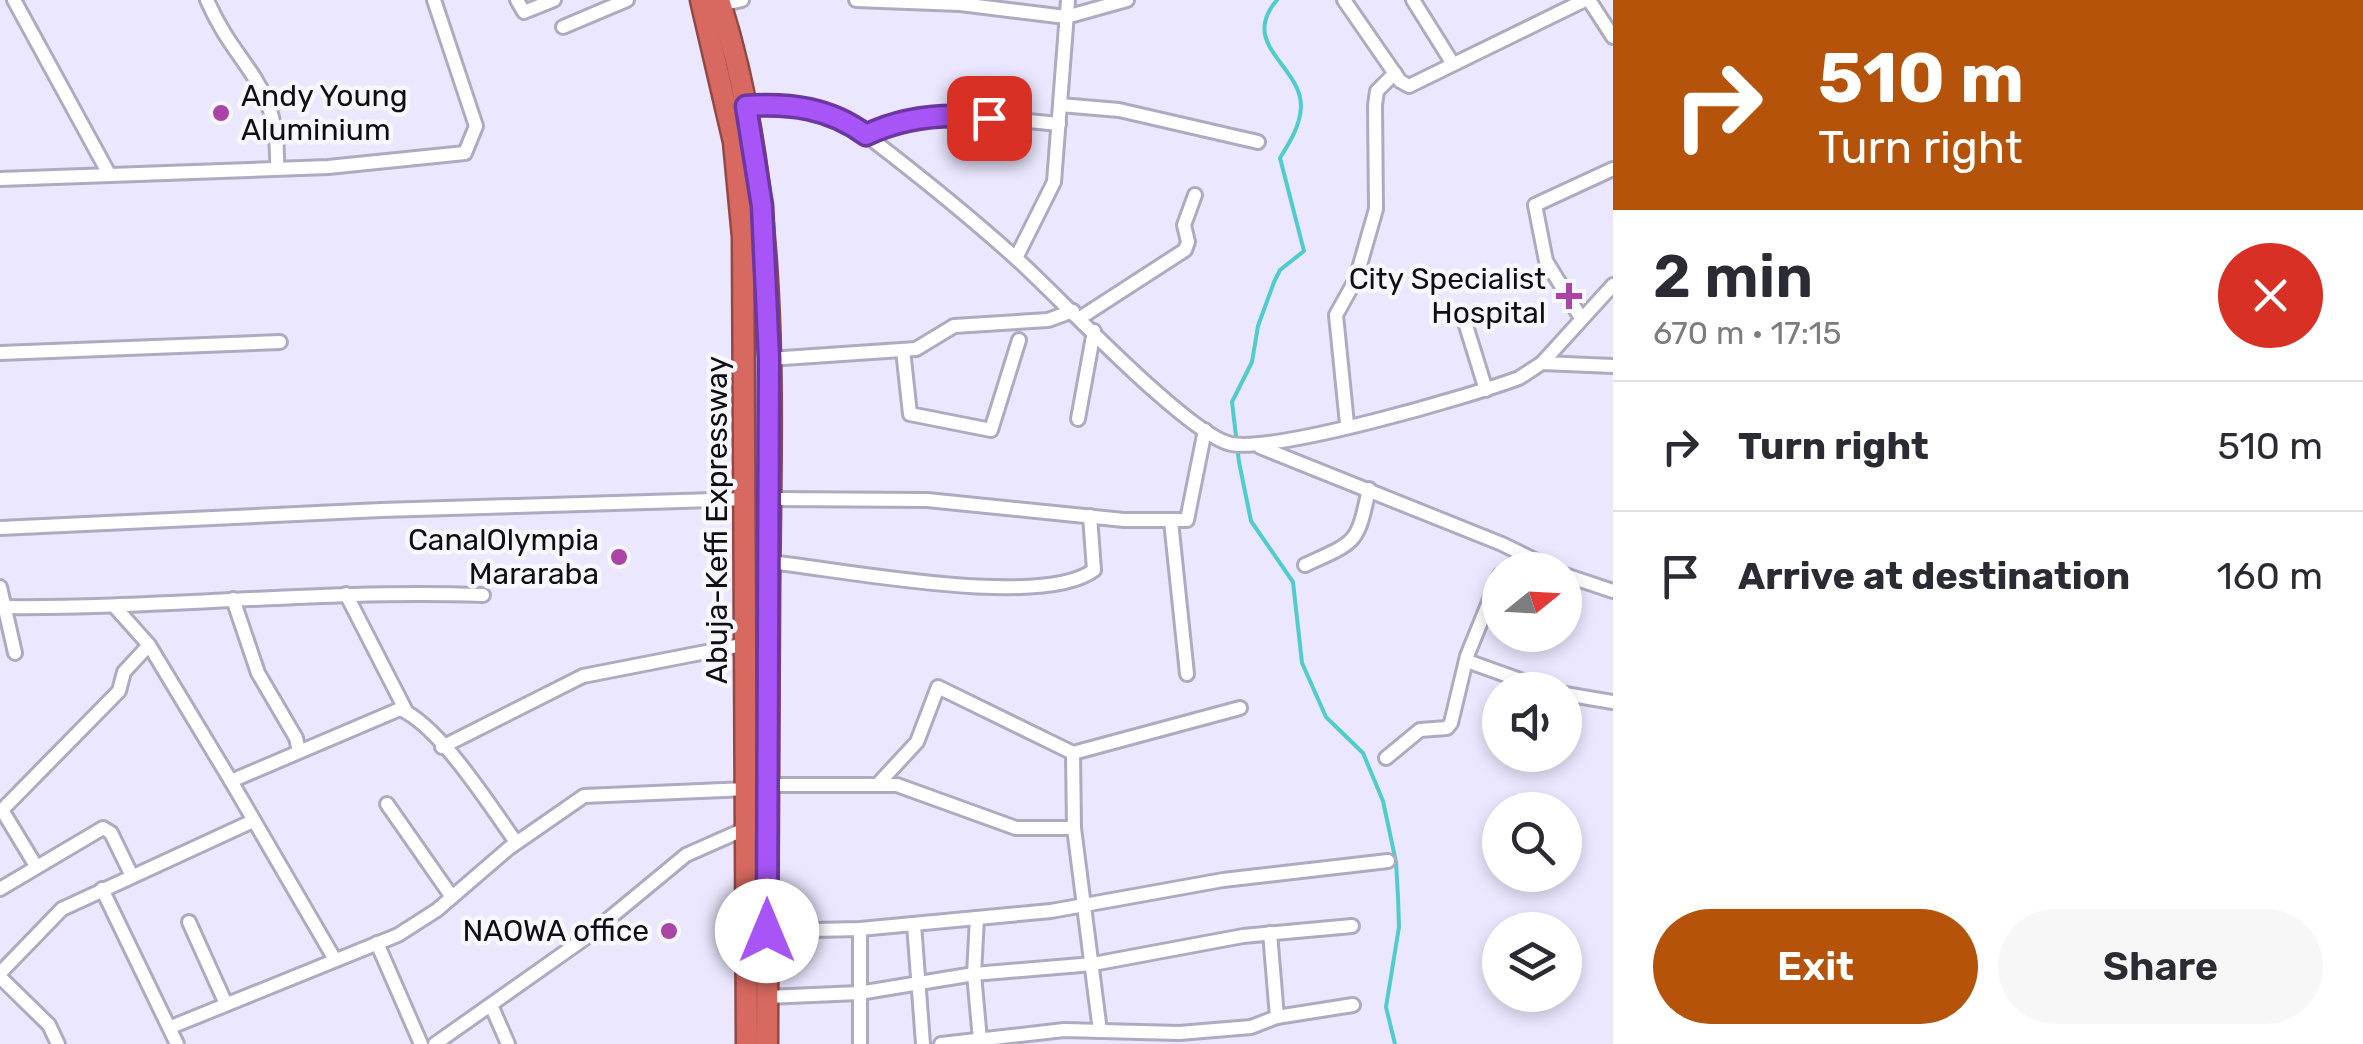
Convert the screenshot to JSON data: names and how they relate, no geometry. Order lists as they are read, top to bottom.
{
  "streets": {
    "highway": ["Abuja-Keffi Expressway"]
  },
  "places": {
    "other": ["Andy Young Aluminium", "CanalOlympia Mararaba", "NAOWA office"],
    "health": ["City Specialist Hospital"]
  },
  "north": "right",
  "page": {
    "turn": ["510 m", "Turn right"],
    "heading": ["2 min", "670 m · 17:15"],
    "list": [
      {
        "name": "Turn right",
        "value": "510 m"
      },
      {
        "name": "Arrive at destination",
        "value": "160 m"
      }
    ],
    "buttons": ["Exit", "Share"]
  }
}
